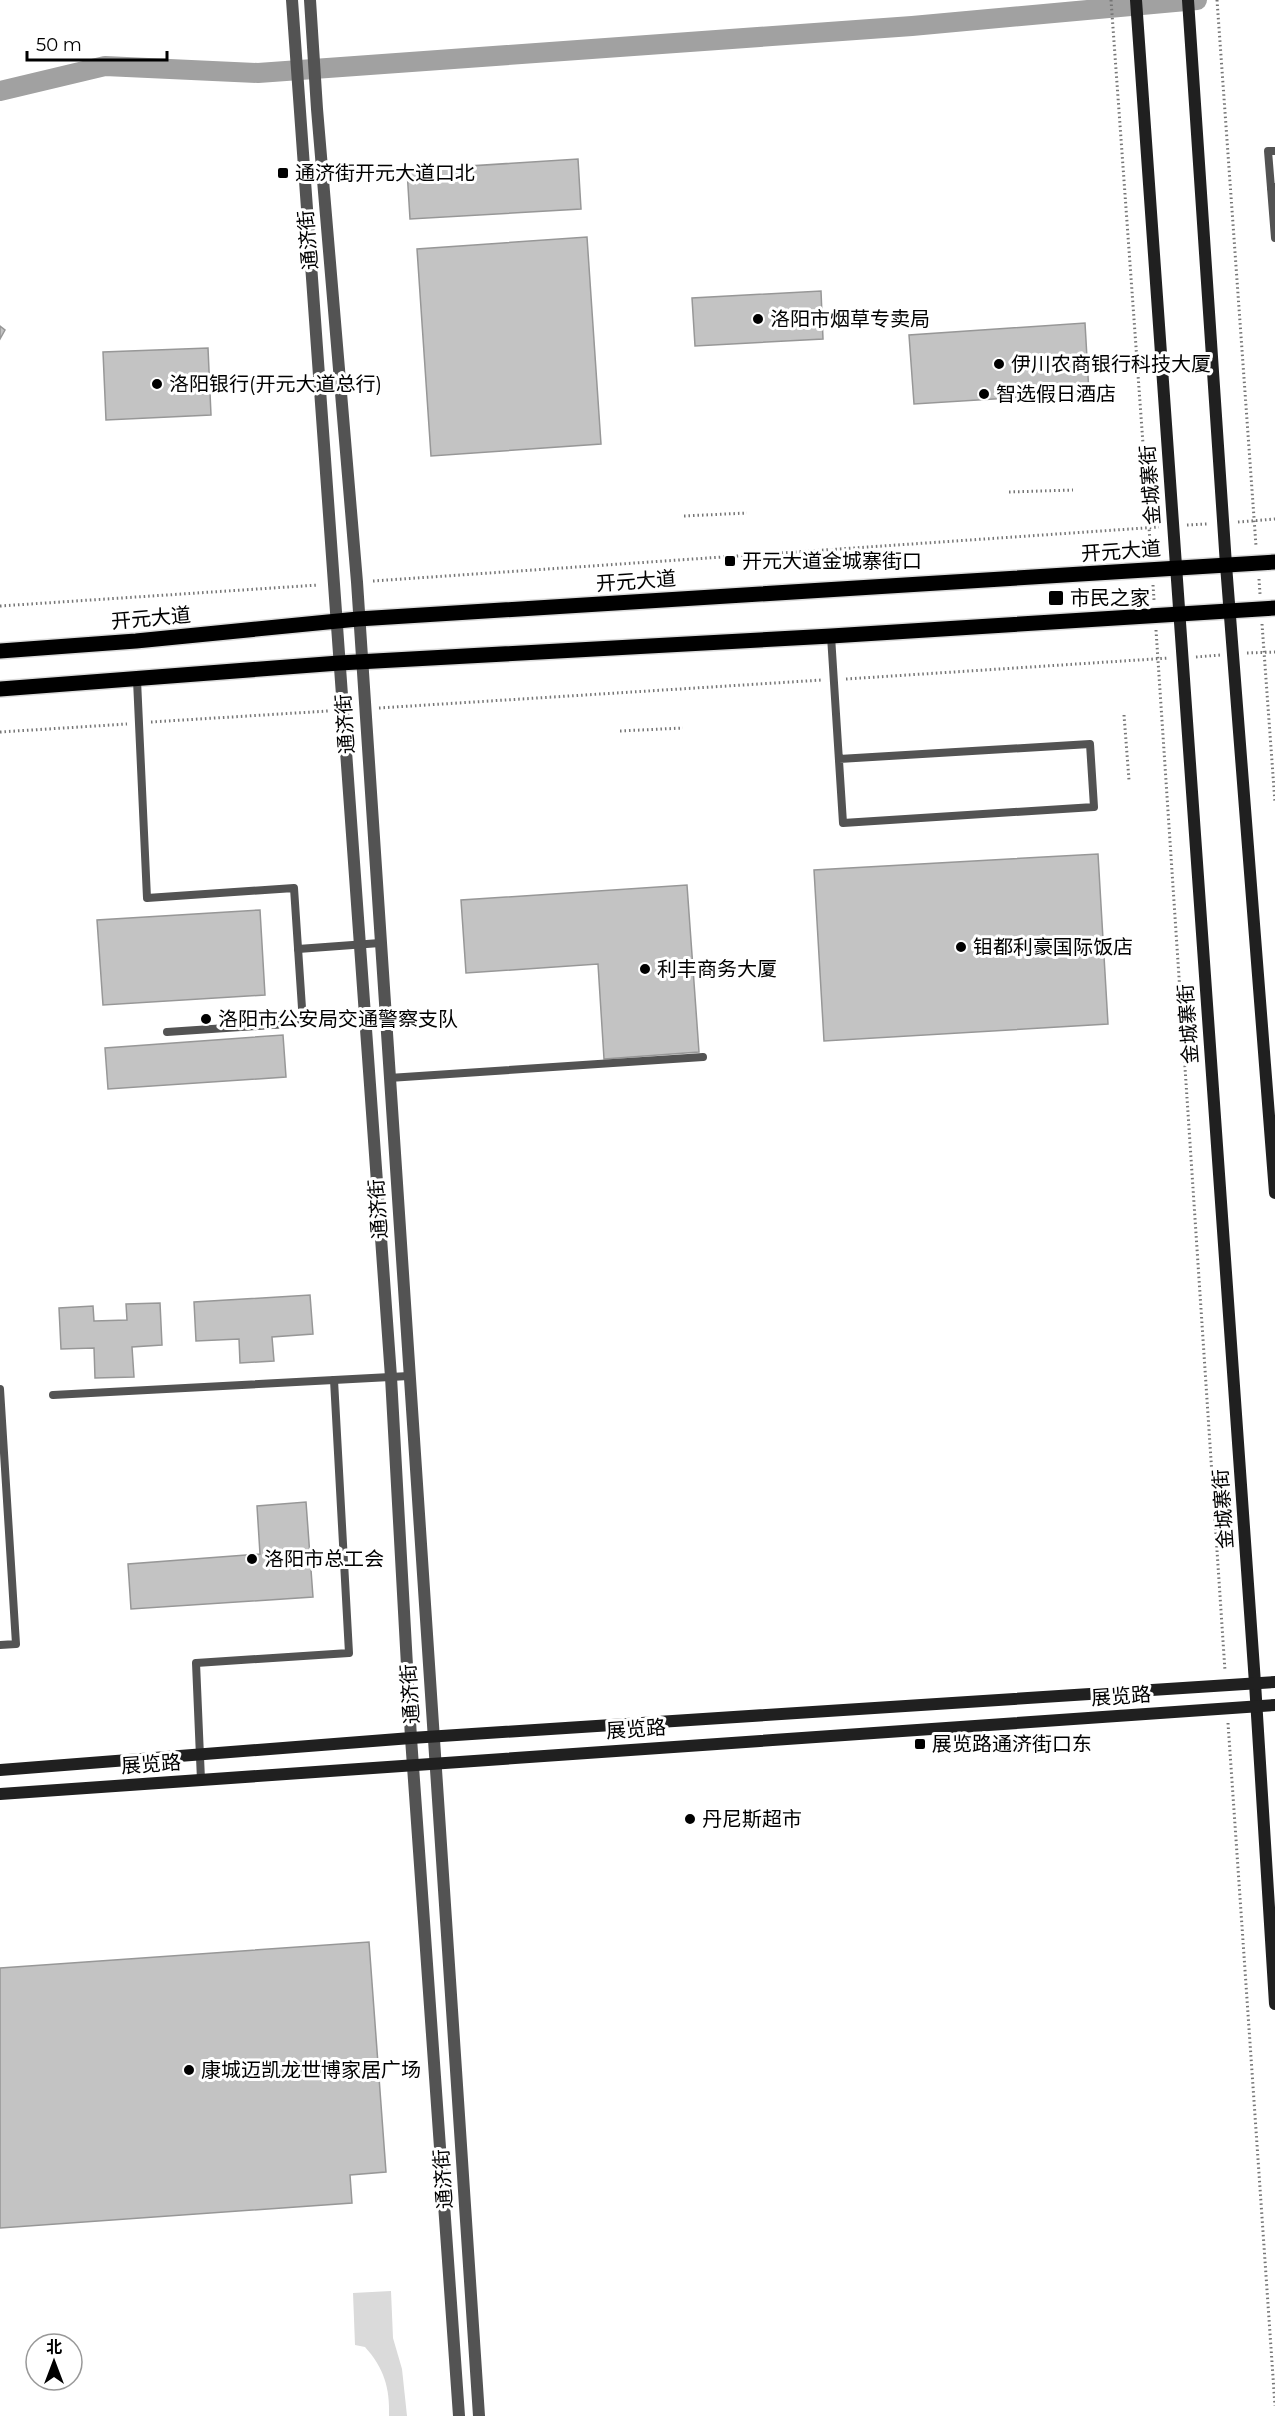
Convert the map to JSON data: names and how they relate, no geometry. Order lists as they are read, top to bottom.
{
  "streets": {
    "main road": ["金城寨街", "开元大道", "展览路"],
    "street": ["通济街"]
  },
  "crossings": [
    ["通济街", "开元大道"],
    ["通济街", "展览路"],
    ["金城寨街", "开元大道"],
    ["金城寨街", "展览路"]
  ],
  "places": {
    "transit": [
      "通济街开元大道口北",
      "开元大道金城寨街口",
      "市民之家",
      "展览路通济街口东"
    ],
    "other": [
      "洛阳市烟草专卖局",
      "伊川农商银行科技大厦",
      "洛阳银行(开元大道总行)",
      "智选假日酒店",
      "钼都利豪国际饭店",
      "利丰商务大厦",
      "洛阳市公安局交通警察支队",
      "洛阳市总工会",
      "丹尼斯超市",
      "康城迈凯龙世博家居广场"
    ]
  },
  "scale_bar": "50 m",
  "north": "top"
}
